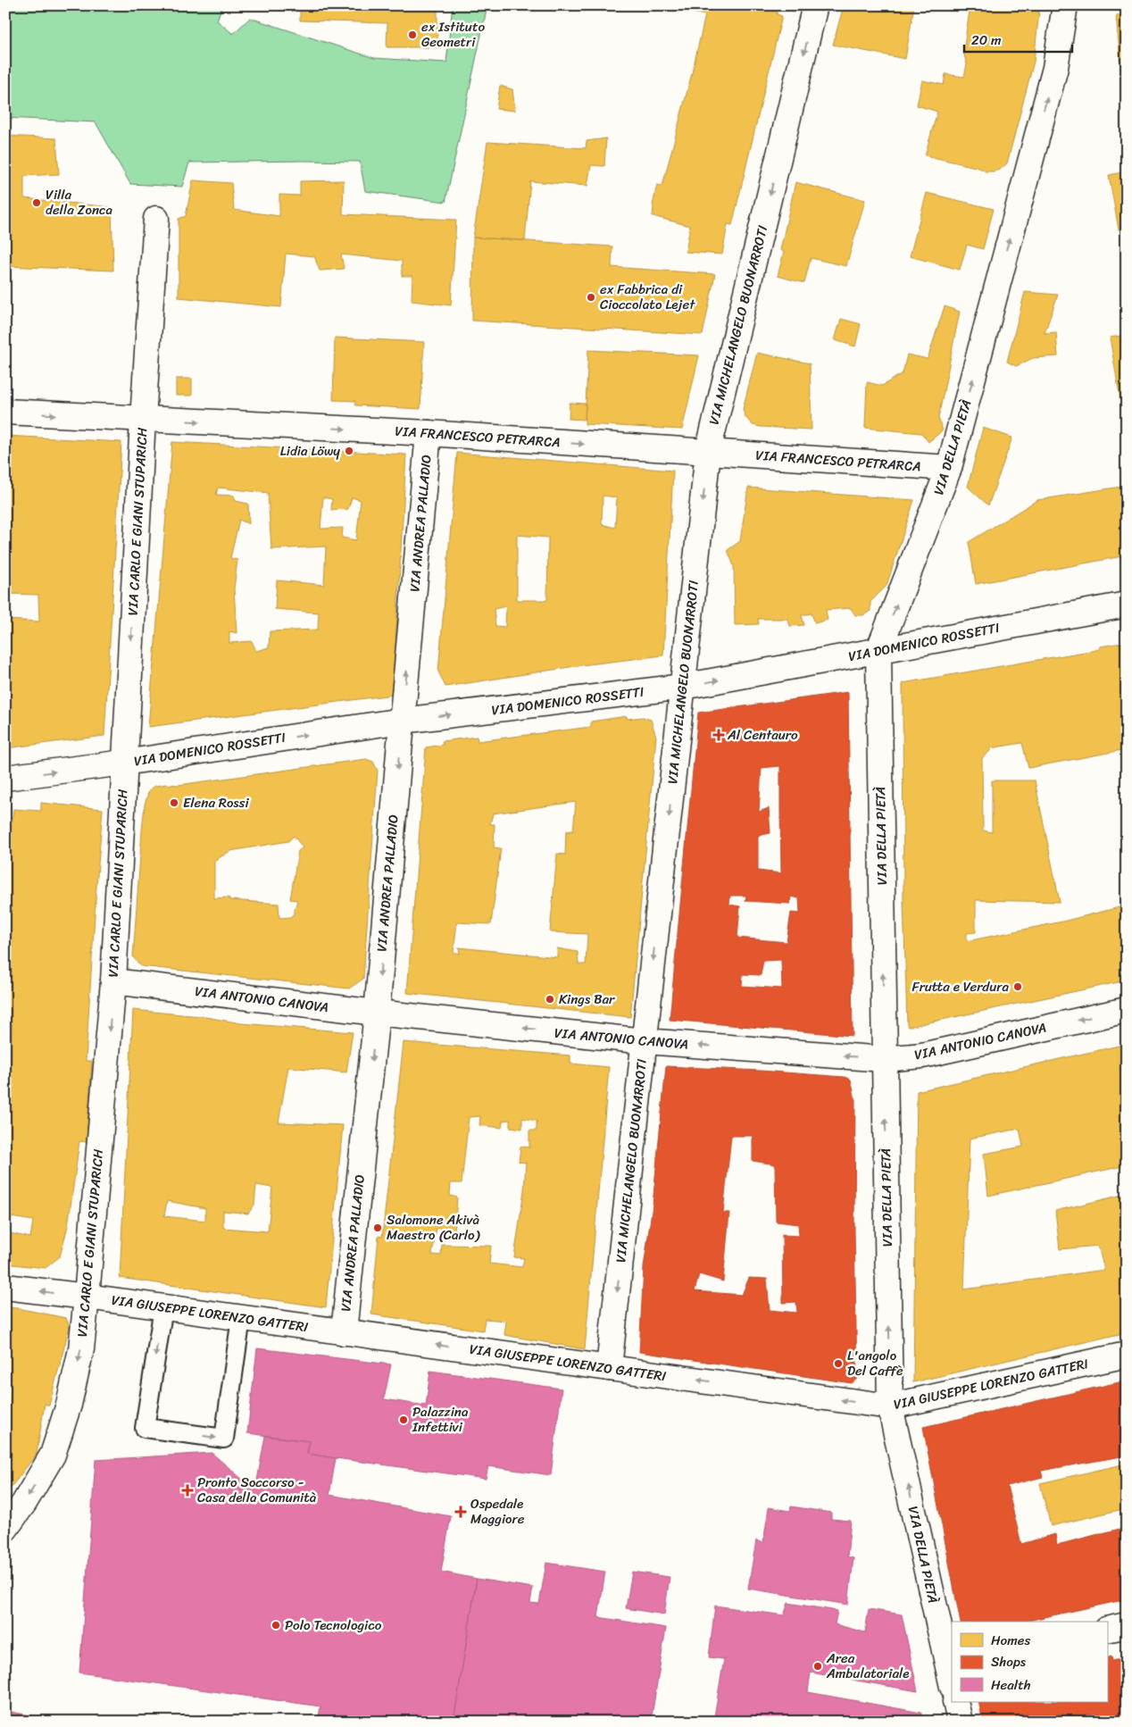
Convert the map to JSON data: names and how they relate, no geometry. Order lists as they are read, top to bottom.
{
  "streets": {
    "street": [
      "VIA MICHELANGELO BUONARROTI",
      "VIA FRANCESCO PETRARCA",
      "VIA DELLA PIETÀ",
      "VIA CARLO E GIANI STUPARICH",
      "VIA ANDREA PALLADIO",
      "VIA DOMENICO ROSSETTI",
      "VIA ANTONIO CANOVA",
      "VIA GIUSEPPE LORENZO GATTERI"
    ]
  },
  "crossings": [
    ["VIA MICHELANGELO BUONARROTI", "VIA FRANCESCO PETRARCA"],
    ["VIA MICHELANGELO BUONARROTI", "VIA DOMENICO ROSSETTI"],
    ["VIA MICHELANGELO BUONARROTI", "VIA ANTONIO CANOVA"],
    ["VIA MICHELANGELO BUONARROTI", "VIA GIUSEPPE LORENZO GATTERI"],
    ["VIA FRANCESCO PETRARCA", "VIA DELLA PIETÀ"],
    ["VIA FRANCESCO PETRARCA", "VIA CARLO E GIANI STUPARICH"],
    ["VIA FRANCESCO PETRARCA", "VIA ANDREA PALLADIO"],
    ["VIA DELLA PIETÀ", "VIA DOMENICO ROSSETTI"],
    ["VIA DELLA PIETÀ", "VIA ANTONIO CANOVA"],
    ["VIA DELLA PIETÀ", "VIA GIUSEPPE LORENZO GATTERI"],
    ["VIA CARLO E GIANI STUPARICH", "VIA DOMENICO ROSSETTI"],
    ["VIA CARLO E GIANI STUPARICH", "VIA ANTONIO CANOVA"],
    ["VIA CARLO E GIANI STUPARICH", "VIA GIUSEPPE LORENZO GATTERI"],
    ["VIA ANDREA PALLADIO", "VIA DOMENICO ROSSETTI"],
    ["VIA ANDREA PALLADIO", "VIA ANTONIO CANOVA"],
    ["VIA ANDREA PALLADIO", "VIA GIUSEPPE LORENZO GATTERI"]
  ],
  "one_way": [
    "VIA MICHELANGELO BUONARROTI",
    "VIA FRANCESCO PETRARCA",
    "VIA DELLA PIETÀ",
    "VIA CARLO E GIANI STUPARICH",
    "VIA DOMENICO ROSSETTI",
    "VIA ANTONIO CANOVA",
    "VIA GIUSEPPE LORENZO GATTERI"
  ],
  "places": {
    "other": [
      "ex Istituto Geometri",
      "Villa della Zonca",
      "ex Fabbrica di Cioccolato Lejet",
      "Lidia Löwy",
      "Elena Rossi",
      "Frutta e Verdura",
      "Kings Bar",
      "Salomone Akivà Maestro (Carlo)",
      "L'angolo Del Caffè",
      "Palazzina Infettivi",
      "Polo Tecnologico",
      "Area Ambulatoriale"
    ],
    "health": ["Al Centauro", "Pronto Soccorso - Casa della Comunità", "Ospedale Maggiore"]
  },
  "legend": ["Homes", "Shops", "Health"],
  "scale_bar": "20 m"
}
